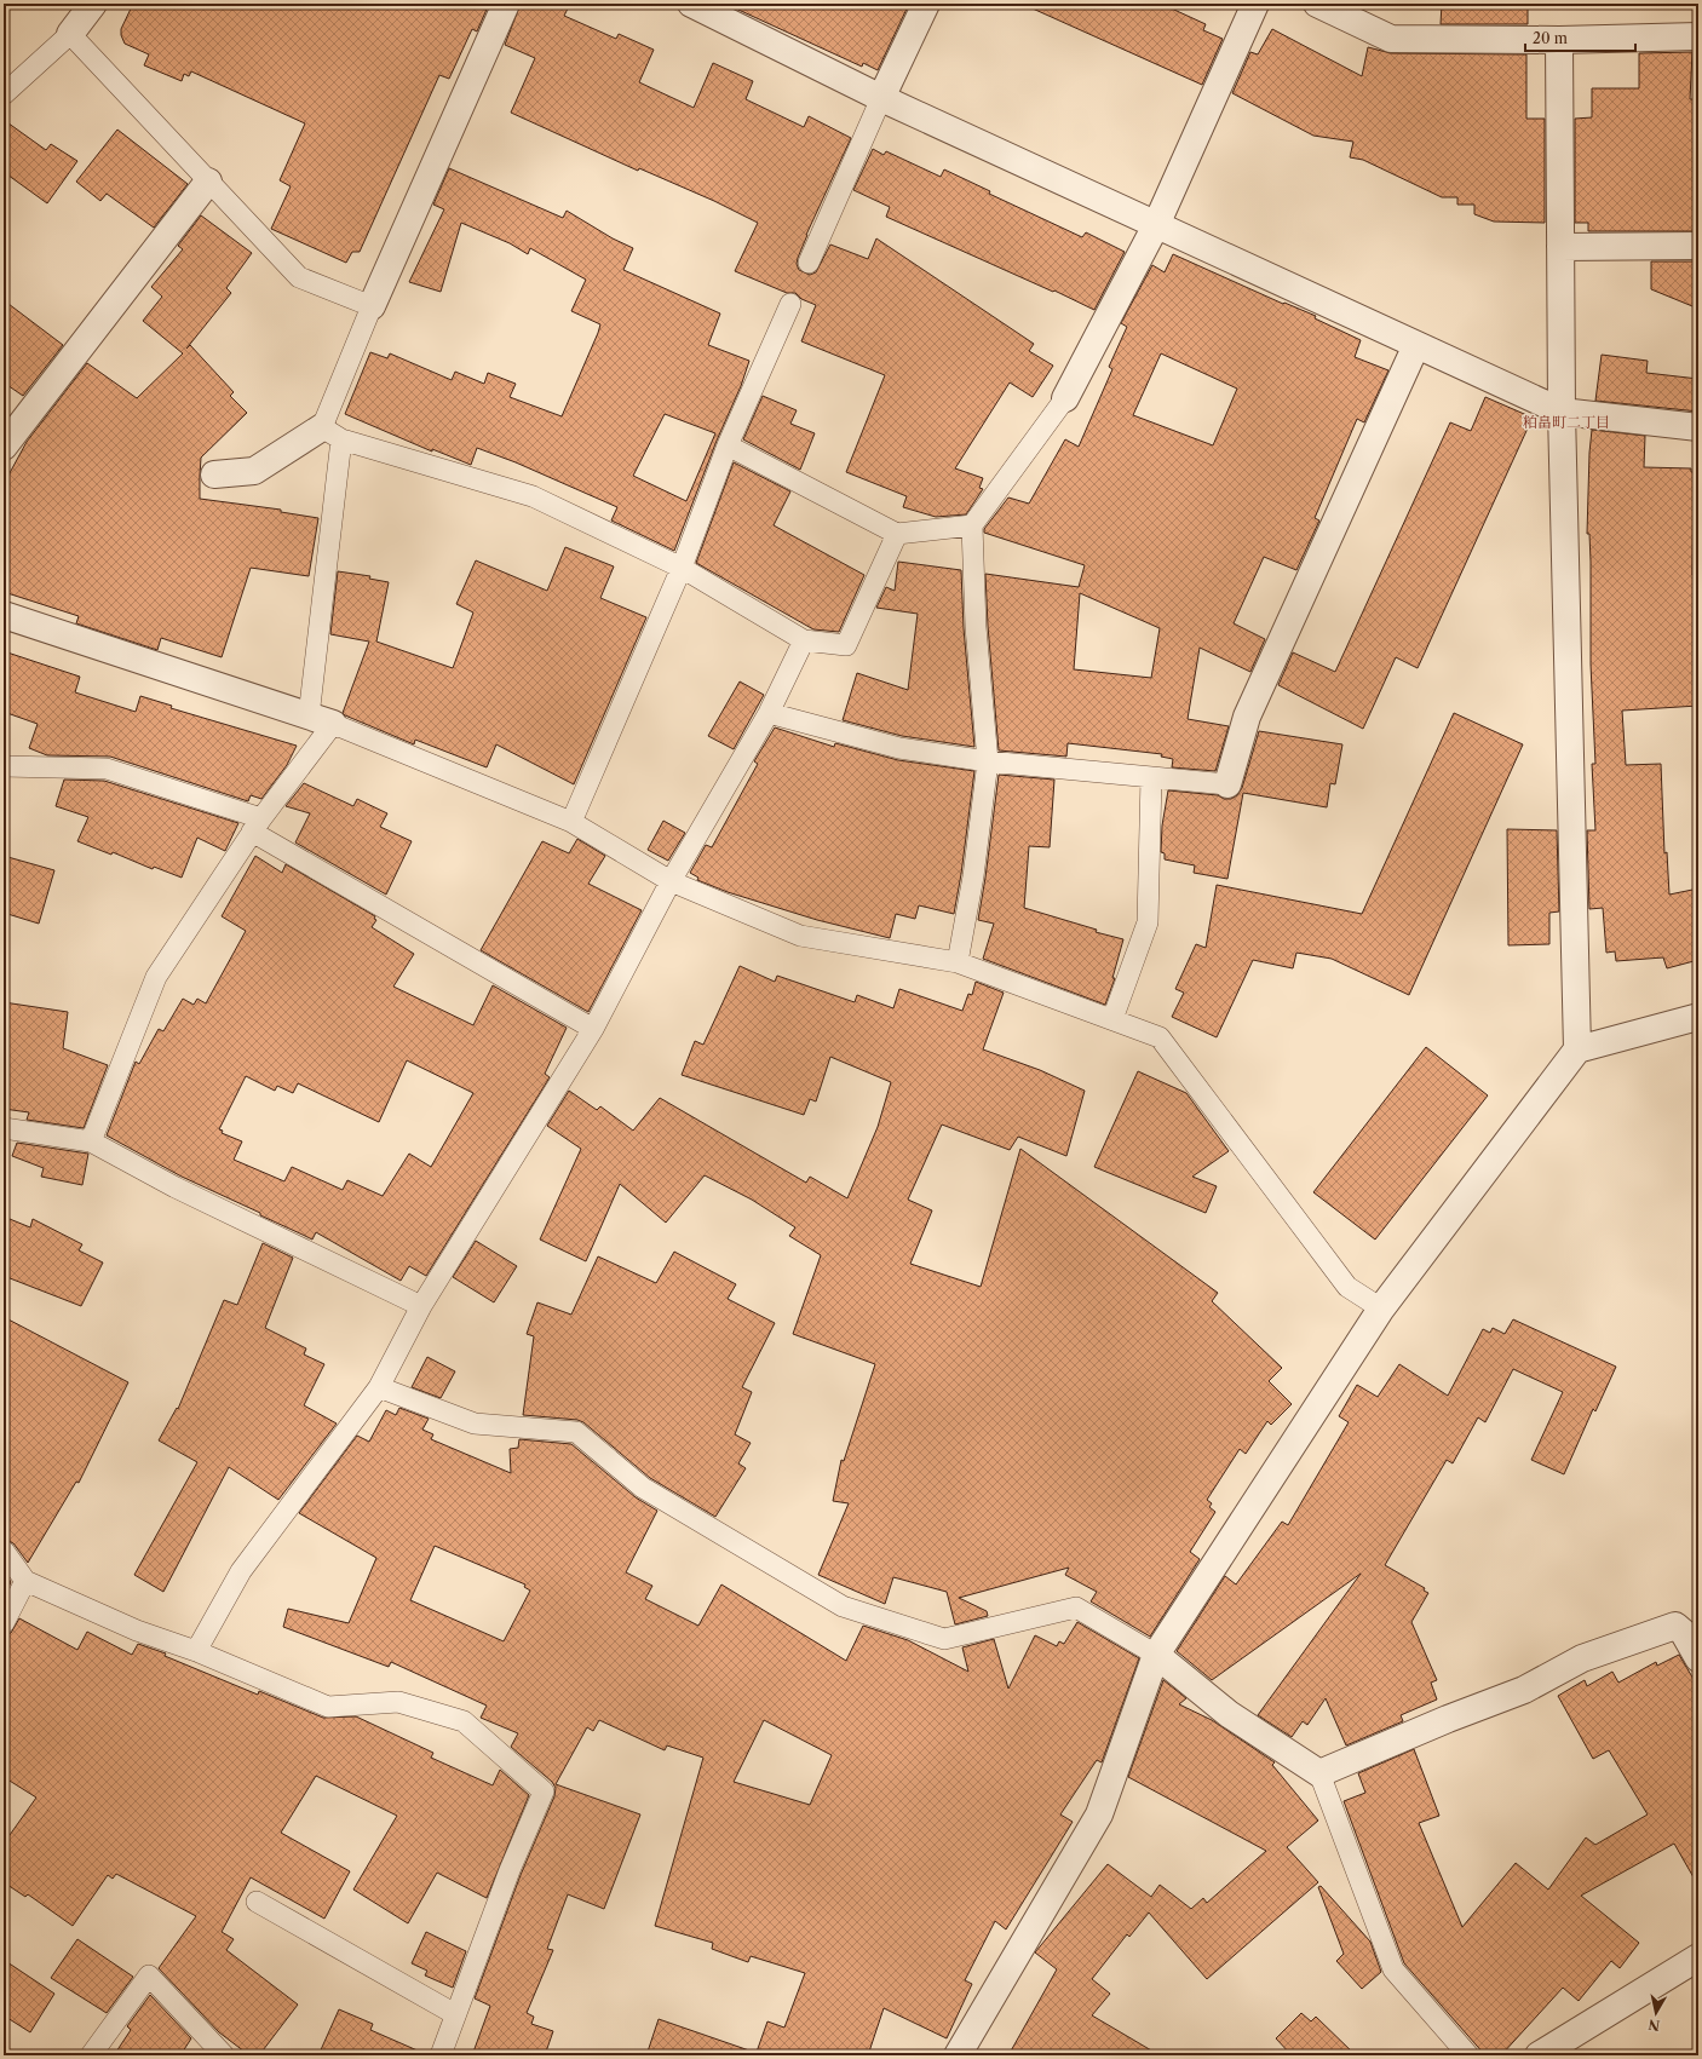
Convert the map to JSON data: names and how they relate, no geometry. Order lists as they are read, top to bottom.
{
  "districts": ["粕畠町二丁目"],
  "scale_bar": "20 m",
  "north": "bottom"
}
